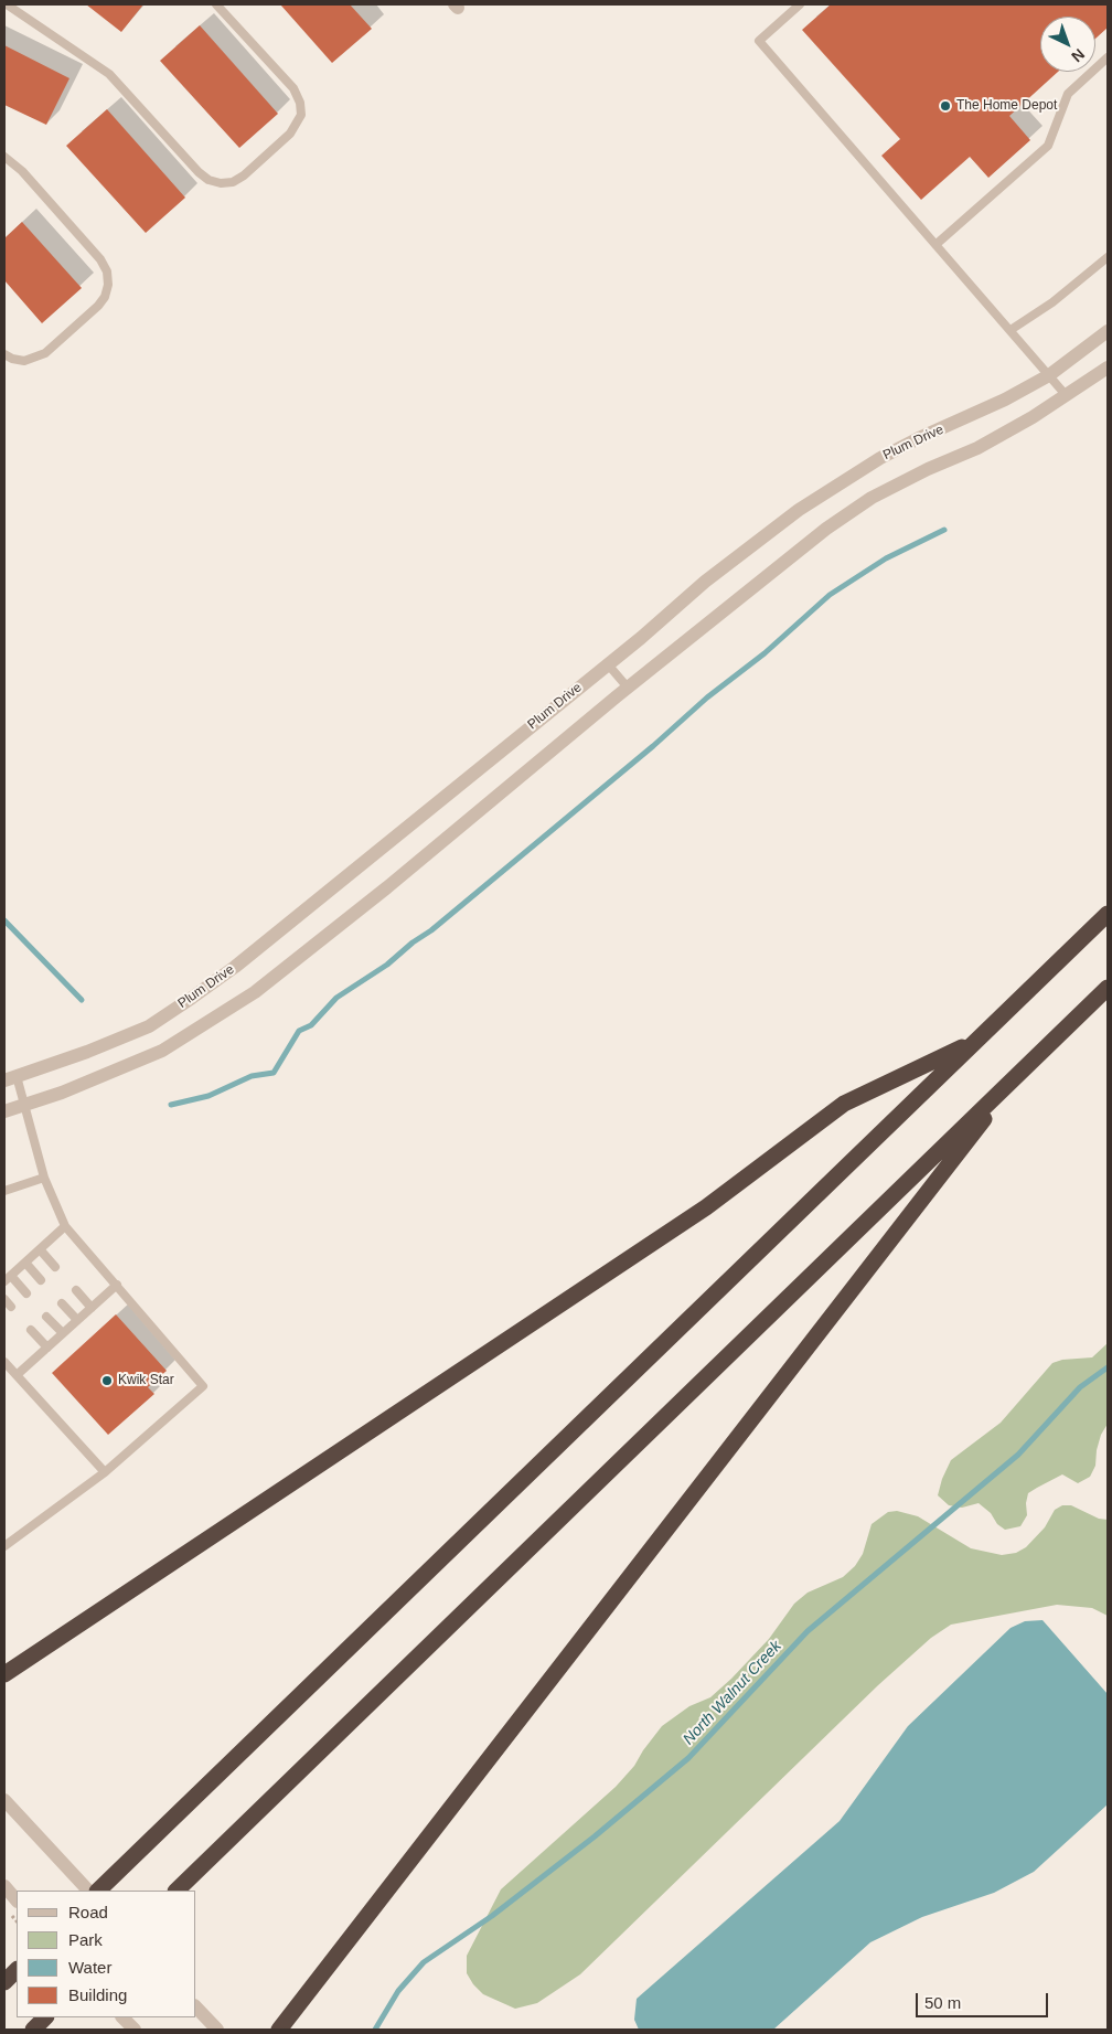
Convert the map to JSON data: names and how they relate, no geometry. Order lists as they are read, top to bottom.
{
  "streets": {
    "street": ["Plum Drive"]
  },
  "water": ["North Walnut Creek"],
  "places": ["The Home Depot", "Kwik Star"],
  "legend": [
    "Road",
    "Park",
    "Water",
    "Building"
  ],
  "scale_bar": "50 m",
  "north": "bottom right"
}
